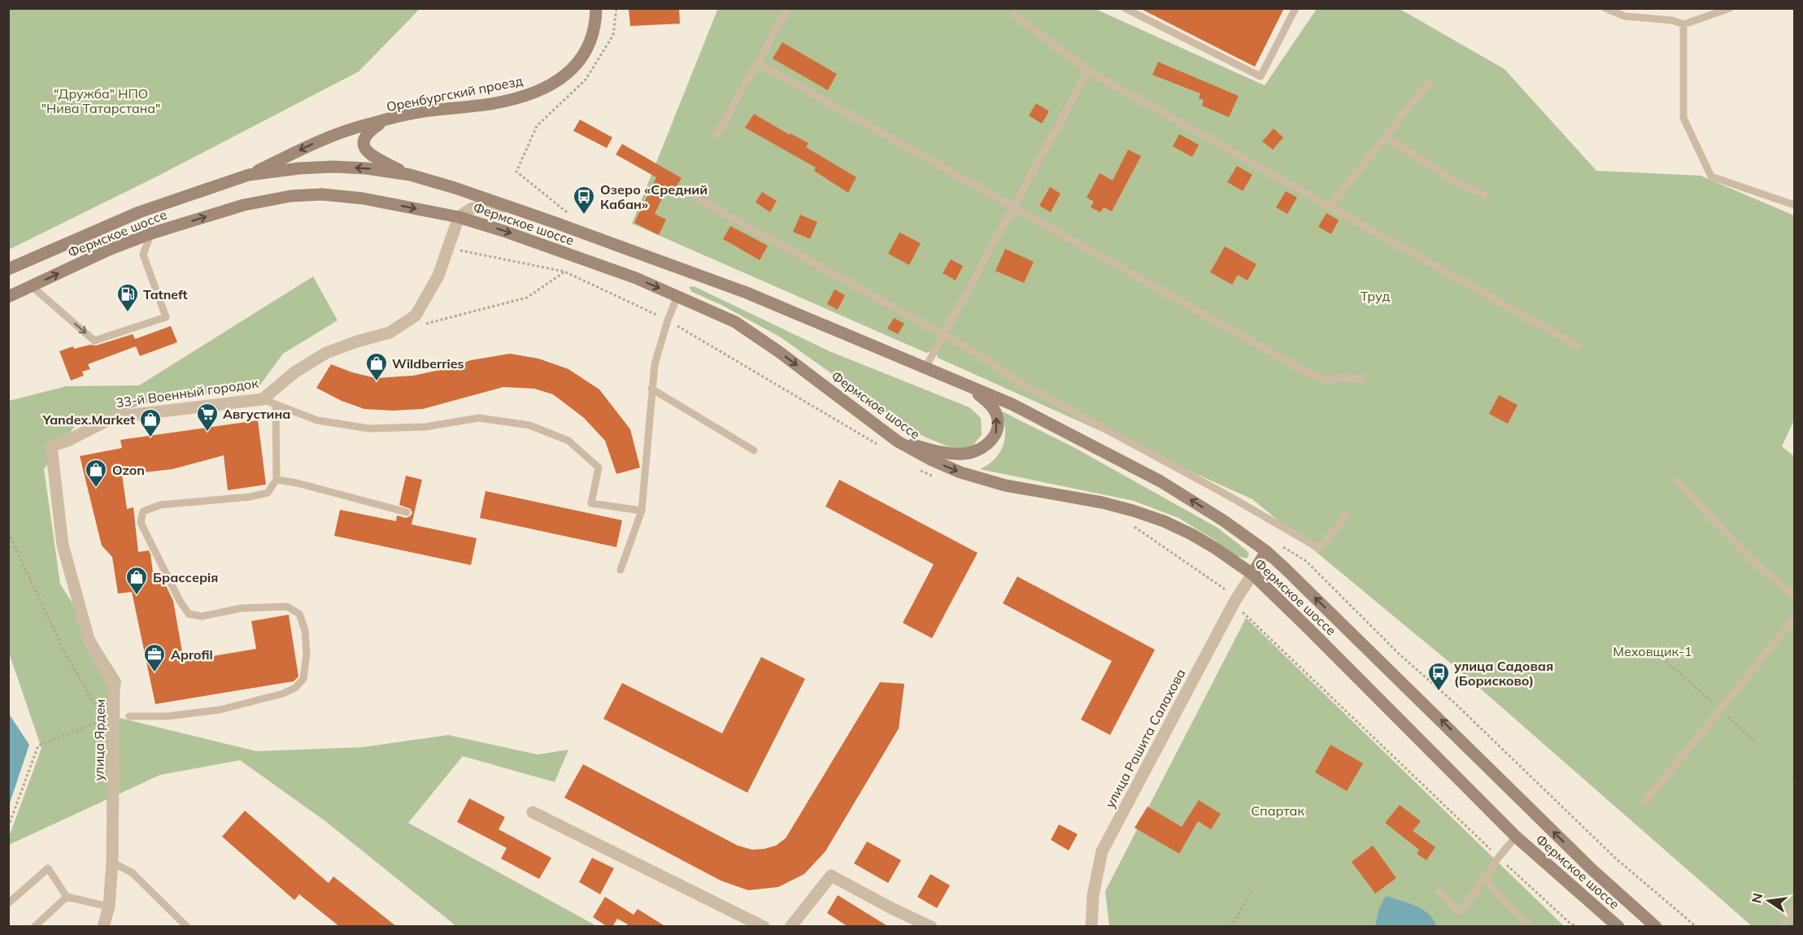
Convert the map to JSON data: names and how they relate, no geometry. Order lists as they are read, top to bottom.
{
  "streets": {
    "main road": ["Оренбургский проезд", "Фермское шоссе"],
    "street": ["33-й Военный городок", "улица Рашита Салахова", "улица Ярдем"]
  },
  "crossings": [
    ["Оренбургский проезд", "Фермское шоссе"],
    ["Фермское шоссе", "33-й Военный городок"],
    ["Фермское шоссе", "улица Рашита Салахова"],
    ["33-й Военный городок", "улица Ярдем"]
  ],
  "one_way": ["Оренбургский проезд"],
  "parks": [
    "\"Дружба\" НПО \"Нива Татарстана\"",
    "Труд",
    "Меховщик-1",
    "Спартак"
  ],
  "places": {
    "bus stop": ["Озеро «Средний Кабан»", "улица Садовая (Борисково)"],
    "fuel station": ["Tatneft"],
    "shop": [
      "Wildberries",
      "Yandex.Market",
      "Ozon",
      "Брассерiя"
    ],
    "supermarket": ["Августина"],
    "office": ["Aprofil"]
  },
  "north": "left"
}
